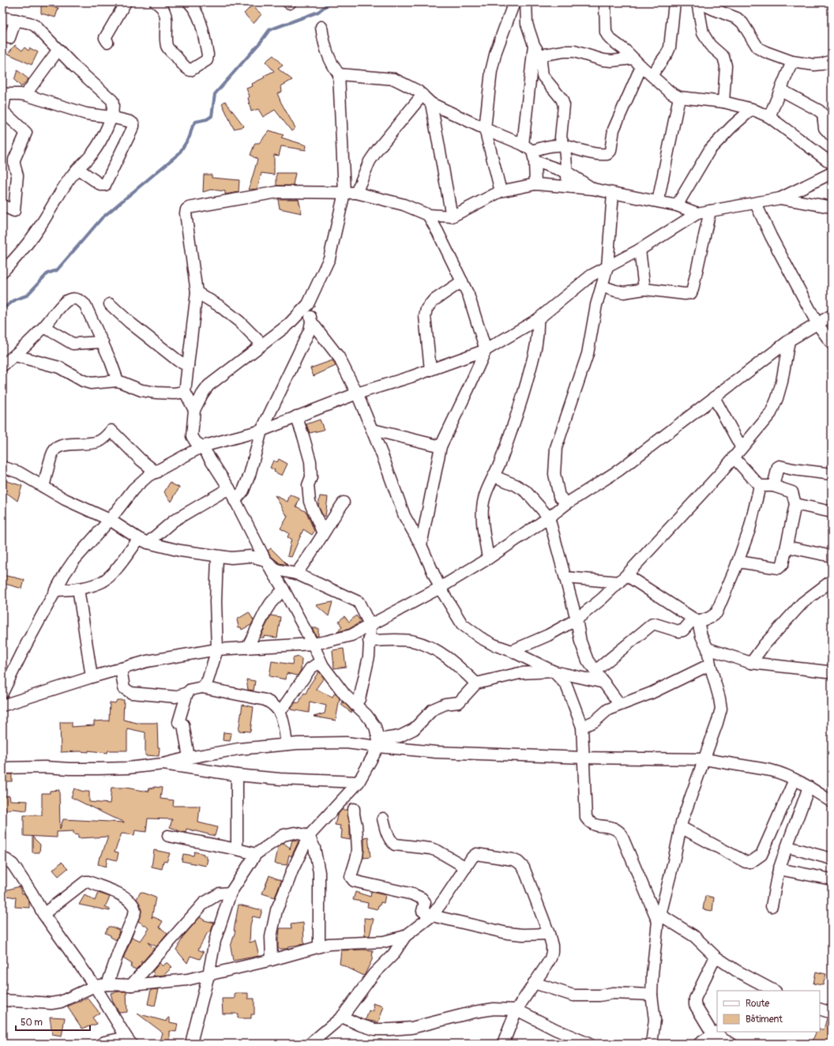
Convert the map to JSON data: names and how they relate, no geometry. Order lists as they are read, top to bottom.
{
  "legend": ["Route", "Bâtiment"],
  "scale_bar": "50 m"
}
